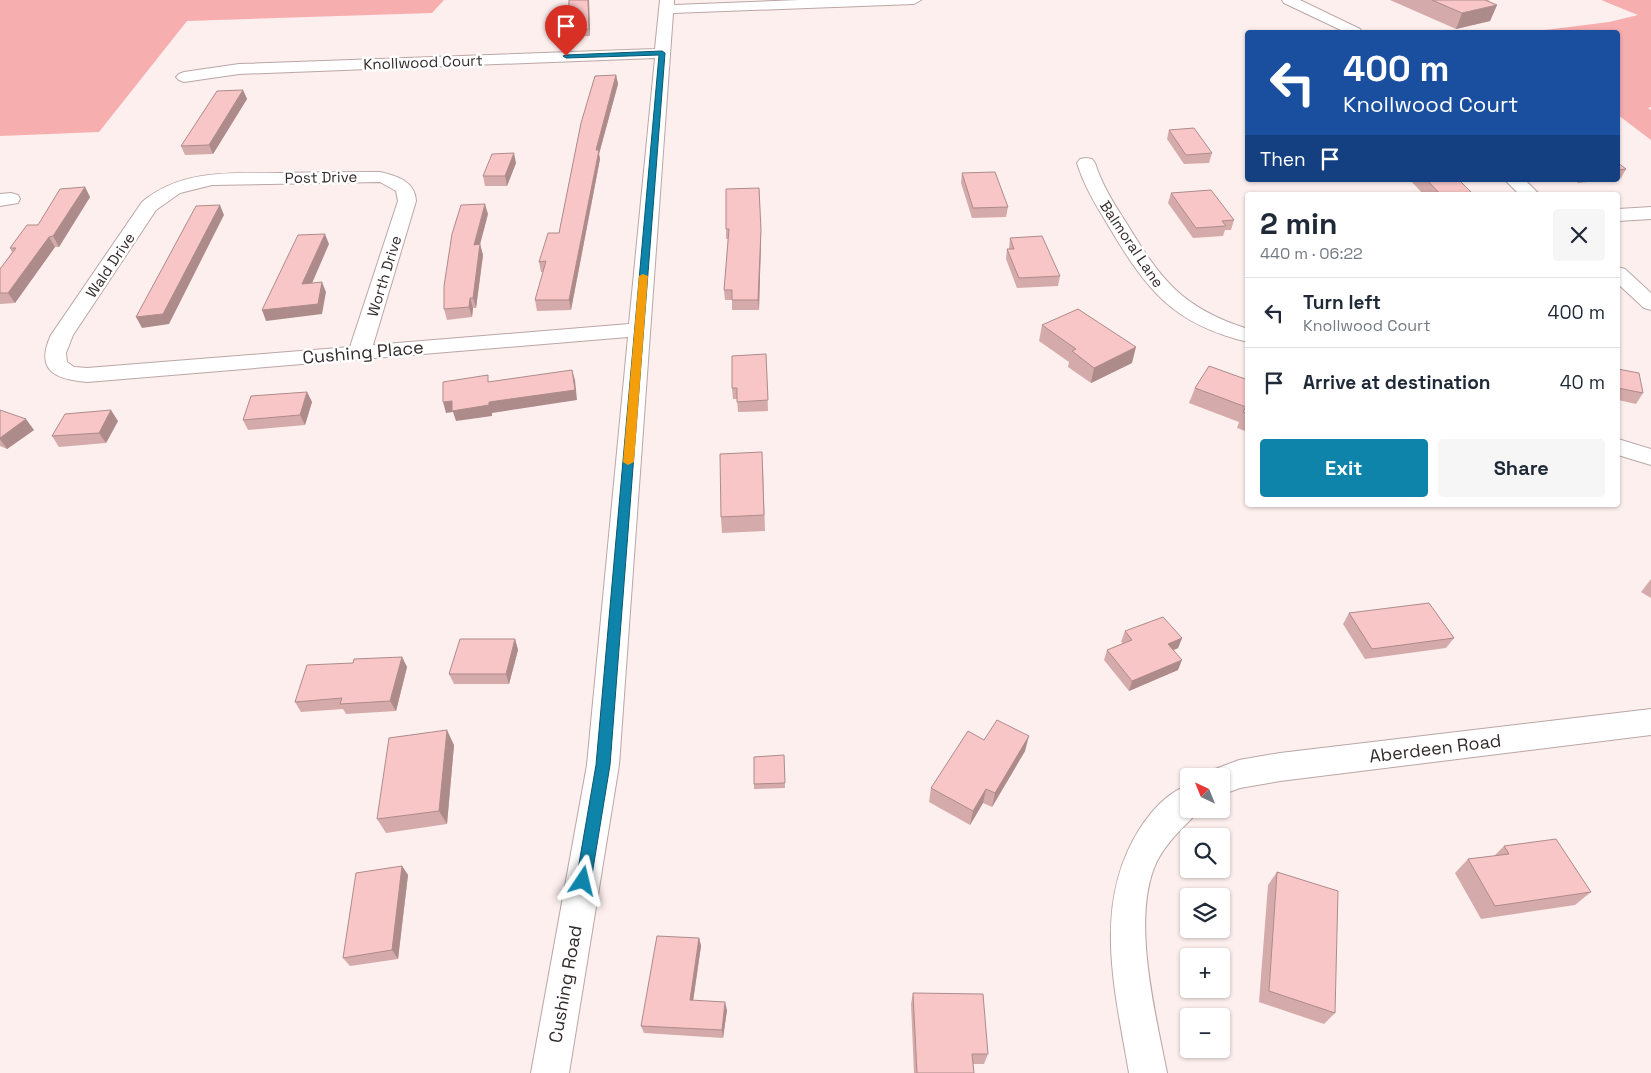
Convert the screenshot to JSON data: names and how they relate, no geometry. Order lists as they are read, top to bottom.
{
  "streets": {
    "street": [
      "Knollwood Court",
      "Post Drive",
      "Balmoral Lane",
      "Wald Drive",
      "Worth Drive",
      "Cushing Place",
      "Aberdeen Road",
      "Cushing Road"
    ]
  },
  "crossings": [
    ["Knollwood Court", "Cushing Road"],
    ["Post Drive", "Wald Drive"],
    ["Post Drive", "Worth Drive"],
    ["Wald Drive", "Cushing Place"],
    ["Worth Drive", "Cushing Place"],
    ["Cushing Place", "Cushing Road"]
  ],
  "north": "top left",
  "page": {
    "turn": ["400 m", "Knollwood Court"],
    "then": "Then",
    "heading": ["2 min", "440 m · 06:22"],
    "list": [
      {
        "name": "Turn left",
        "note": "Knollwood Court",
        "value": "400 m"
      },
      {
        "name": "Arrive at destination",
        "value": "40 m"
      }
    ],
    "buttons": ["Exit", "Share"],
    "map_buttons": ["+", "−"]
  }
}
